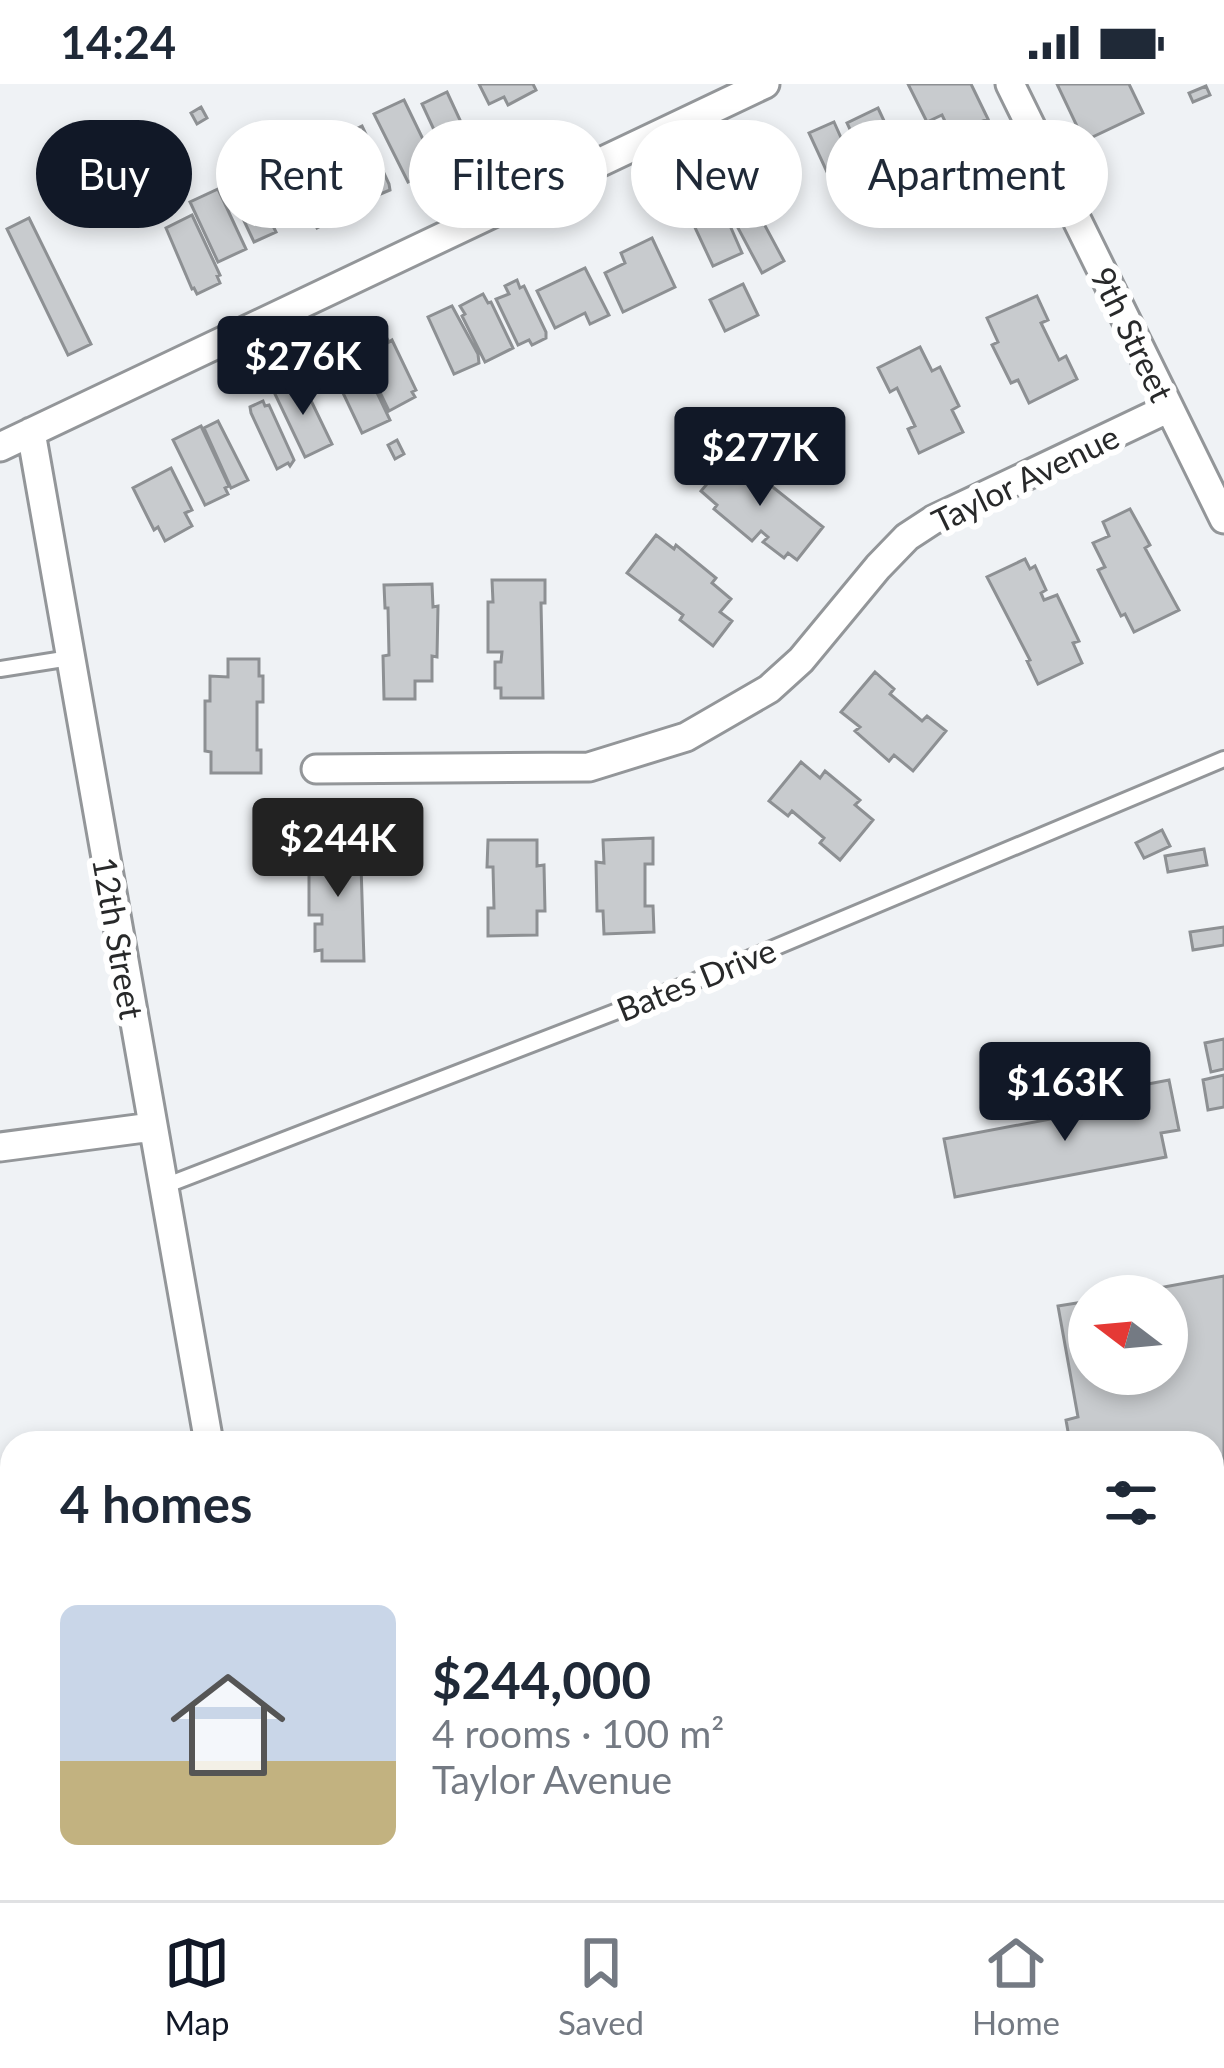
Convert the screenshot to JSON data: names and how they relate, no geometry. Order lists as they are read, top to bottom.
{
  "streets": {
    "street": ["9th Street", "Taylor Avenue", "12th Street"],
    "lane": ["Bates Drive"]
  },
  "crossings": [
    ["9th Street", "Taylor Avenue"],
    ["12th Street", "Bates Drive"]
  ],
  "north": "left",
  "page": {
    "status": "14:24",
    "chip": [
      "Buy",
      "Rent",
      "Filters",
      "New",
      "Apartment"
    ],
    "price": [
      "$276K",
      "$277K",
      "$244K",
      "$163K"
    ],
    "heading": "4 homes",
    "list": [
      {
        "name": "$244,000",
        "note": "4 rooms · 100 m² · Taylor Avenue"
      }
    ],
    "tabs": ["Map", "Saved", "Home"]
  }
}
